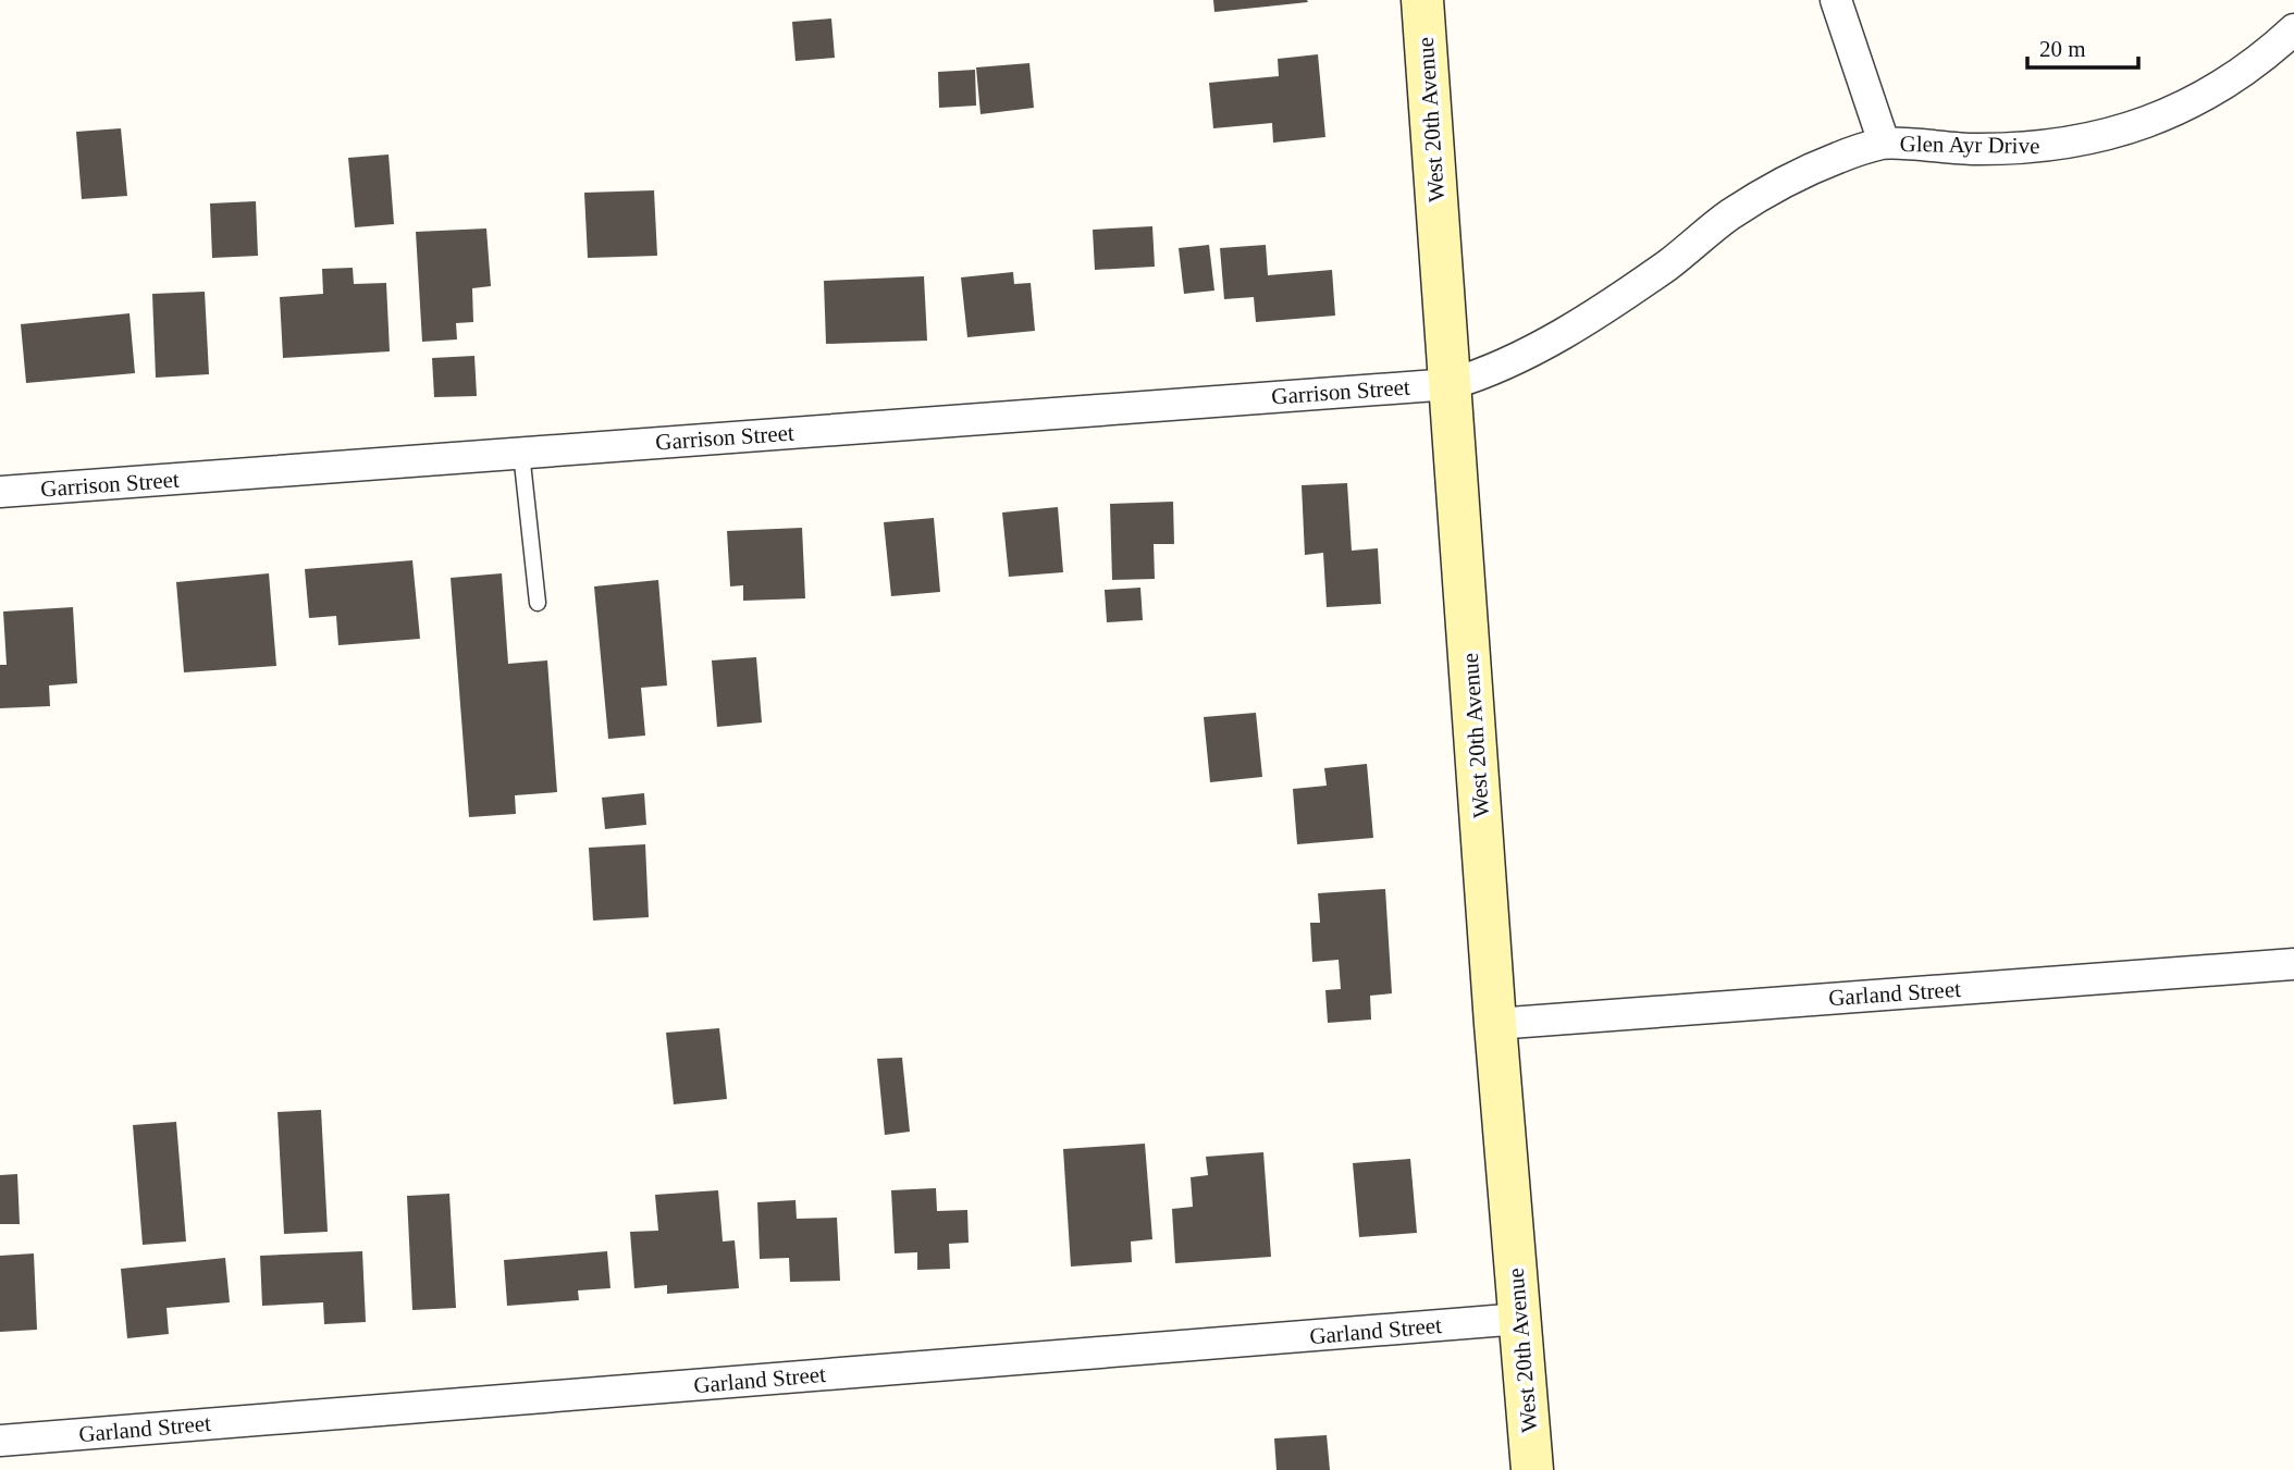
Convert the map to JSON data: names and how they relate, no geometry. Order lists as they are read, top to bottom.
{
  "streets": {
    "street": [
      "West 20th Avenue",
      "Glen Ayr Drive",
      "Garrison Street",
      "Garland Street"
    ]
  },
  "crossings": [
    ["West 20th Avenue", "Glen Ayr Drive"],
    ["West 20th Avenue", "Garrison Street"],
    ["West 20th Avenue", "Garland Street"],
    ["Glen Ayr Drive", "Garrison Street"]
  ],
  "scale_bar": "20 m"
}
